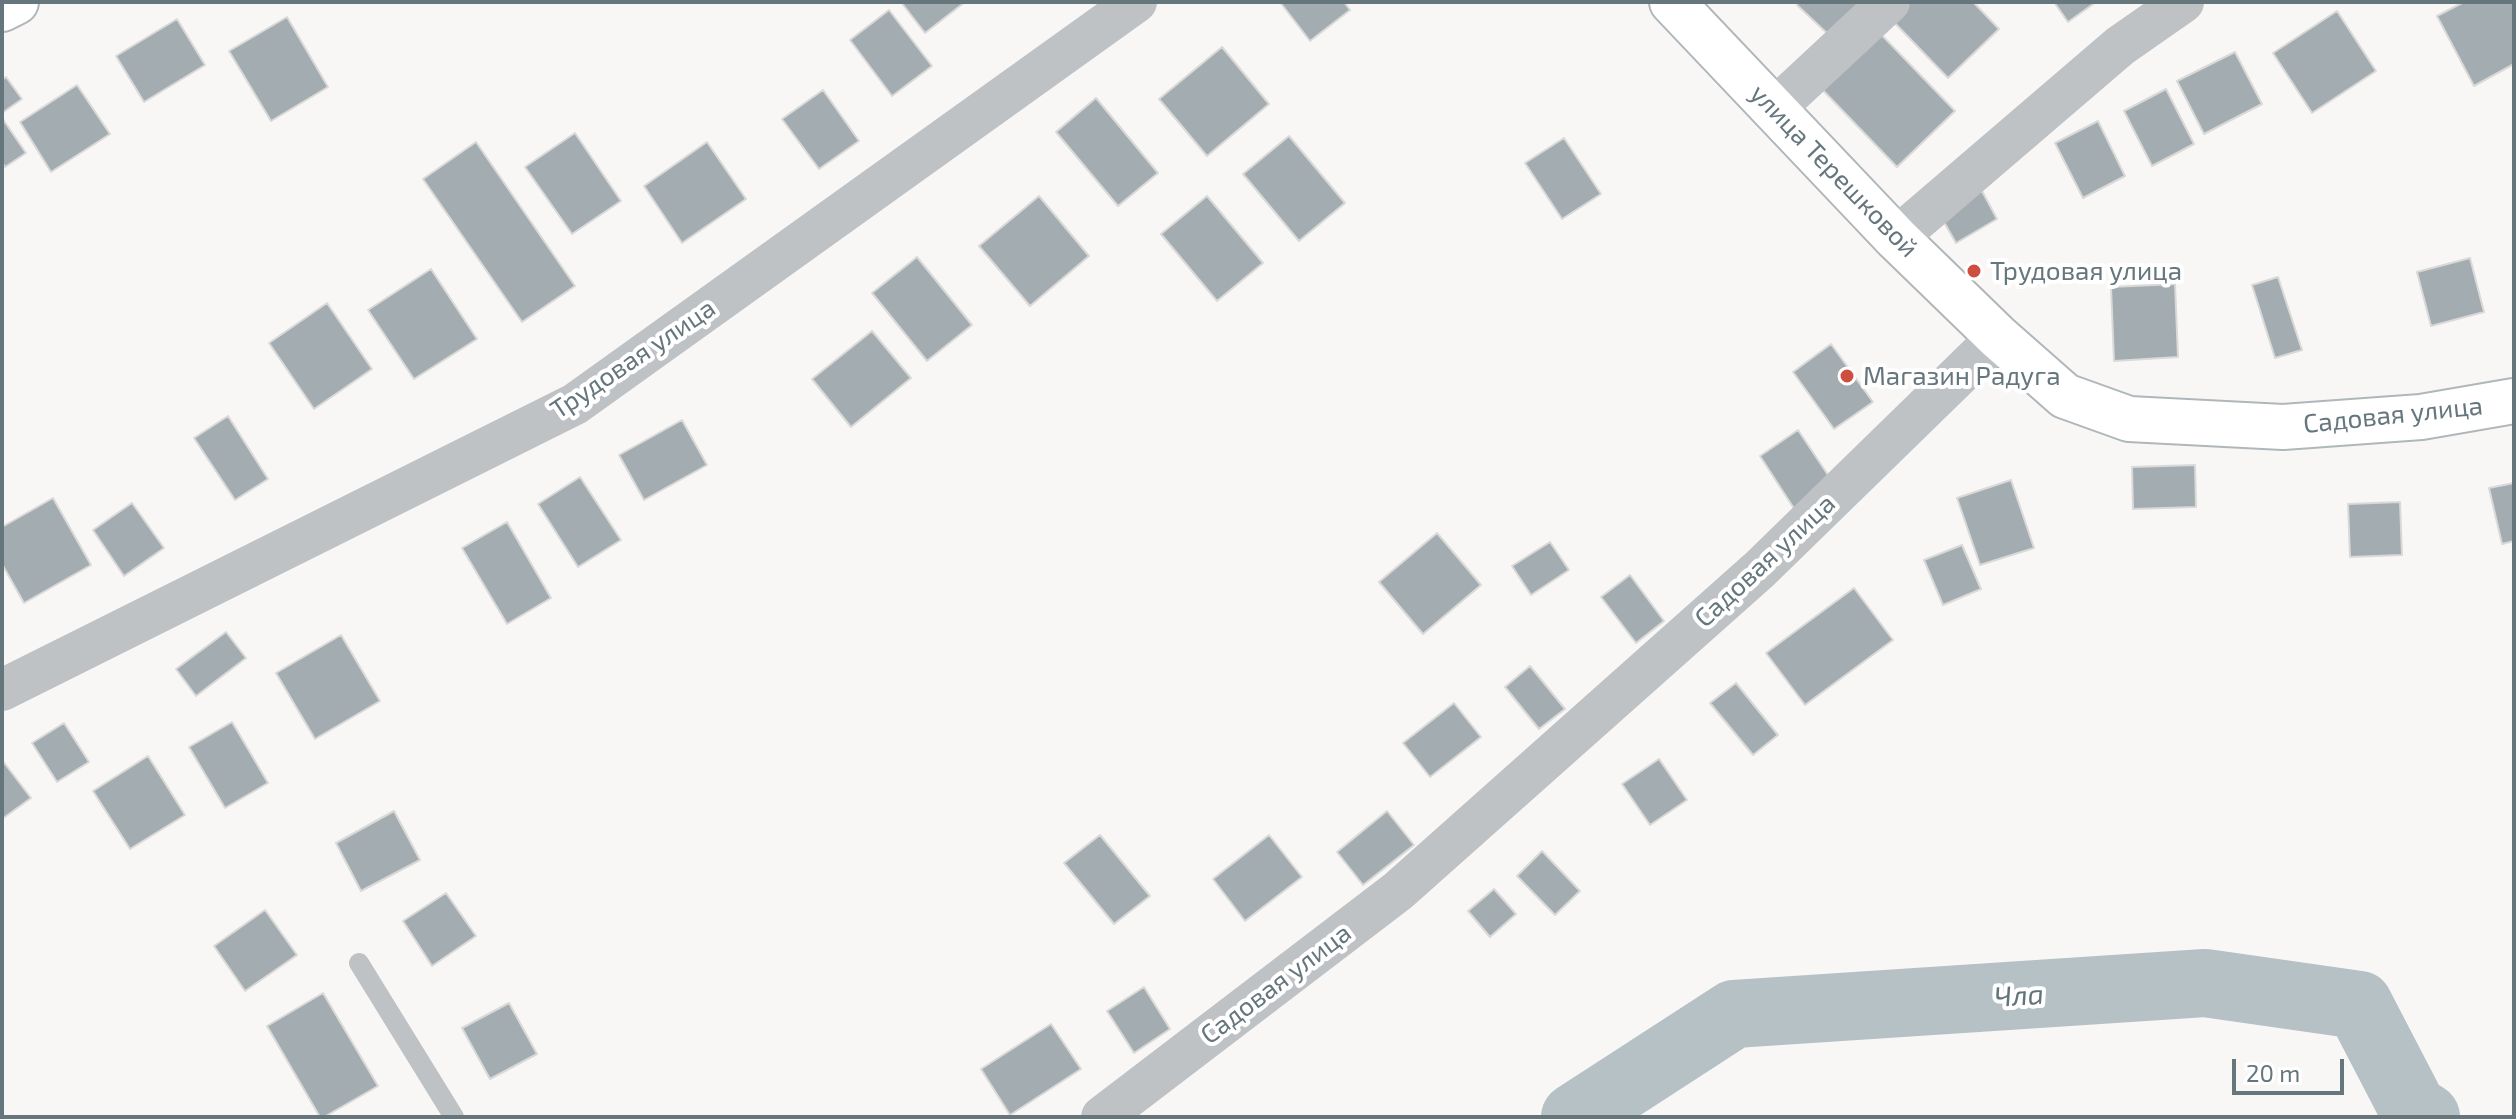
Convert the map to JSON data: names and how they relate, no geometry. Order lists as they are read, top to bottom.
{
  "streets": {
    "street": ["улица Терешковой", "Трудовая улица", "Садовая улица"]
  },
  "crossings": [
    ["улица Терешковой", "Садовая улица"]
  ],
  "water": ["Чла"],
  "places": ["Трудовая улица", "Магазин Радуга"],
  "scale_bar": "20 m"
}
